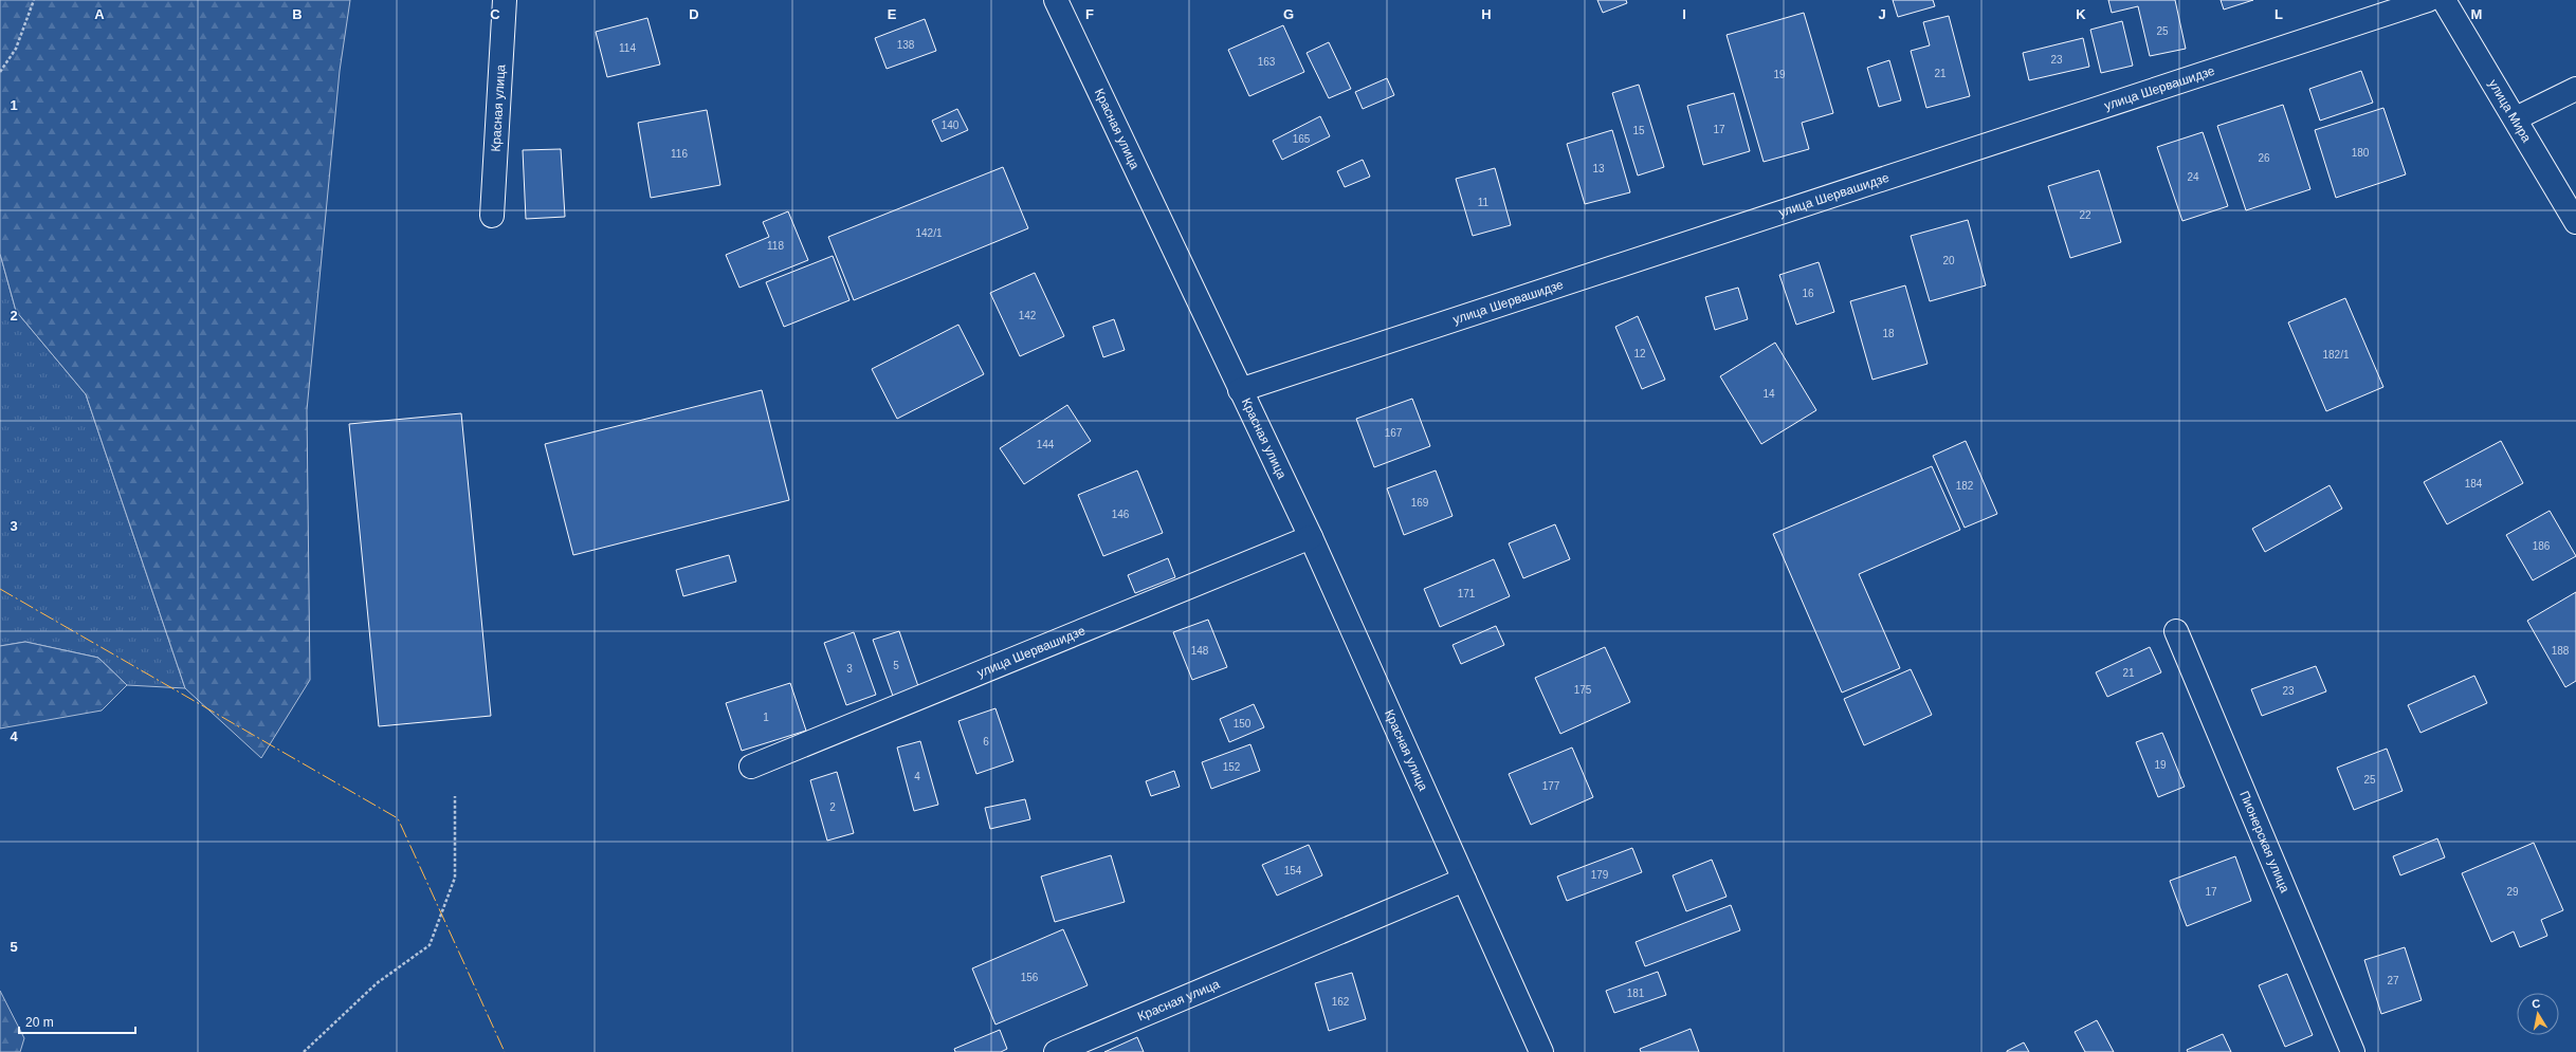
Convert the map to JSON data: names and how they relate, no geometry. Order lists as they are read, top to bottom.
{
  "streets": {
    "street": [
      "улица Шервашидзе",
      "Красная улица",
      "улица Мира",
      "Пионерская улица"
    ]
  },
  "crossings": [
    ["улица Шервашидзе", "Красная улица"]
  ],
  "house_numbers": [
    "25",
    "138",
    "114",
    "23",
    "163",
    "21",
    "19",
    "140",
    "17",
    "15",
    "165",
    "180",
    "116",
    "26",
    "13",
    "24",
    "11",
    "22",
    "142/1",
    "118",
    "20",
    "16",
    "142",
    "18",
    "12",
    "182/1",
    "14",
    "167",
    "144",
    "184",
    "182",
    "169",
    "146",
    "186",
    "171",
    "148",
    "188",
    "5",
    "3",
    "21",
    "175",
    "23",
    "1",
    "150",
    "6",
    "19",
    "152",
    "4",
    "25",
    "177",
    "2",
    "154",
    "179",
    "17",
    "29",
    "156",
    "27",
    "181",
    "162"
  ],
  "scale_bar": "20 m",
  "north": "top",
  "grid": {
    "columns": [
      "A",
      "B",
      "C",
      "D",
      "E",
      "F",
      "G",
      "H",
      "I",
      "J",
      "K",
      "L",
      "M"
    ],
    "rows": [
      "1",
      "2",
      "3",
      "4",
      "5"
    ]
  }
}
